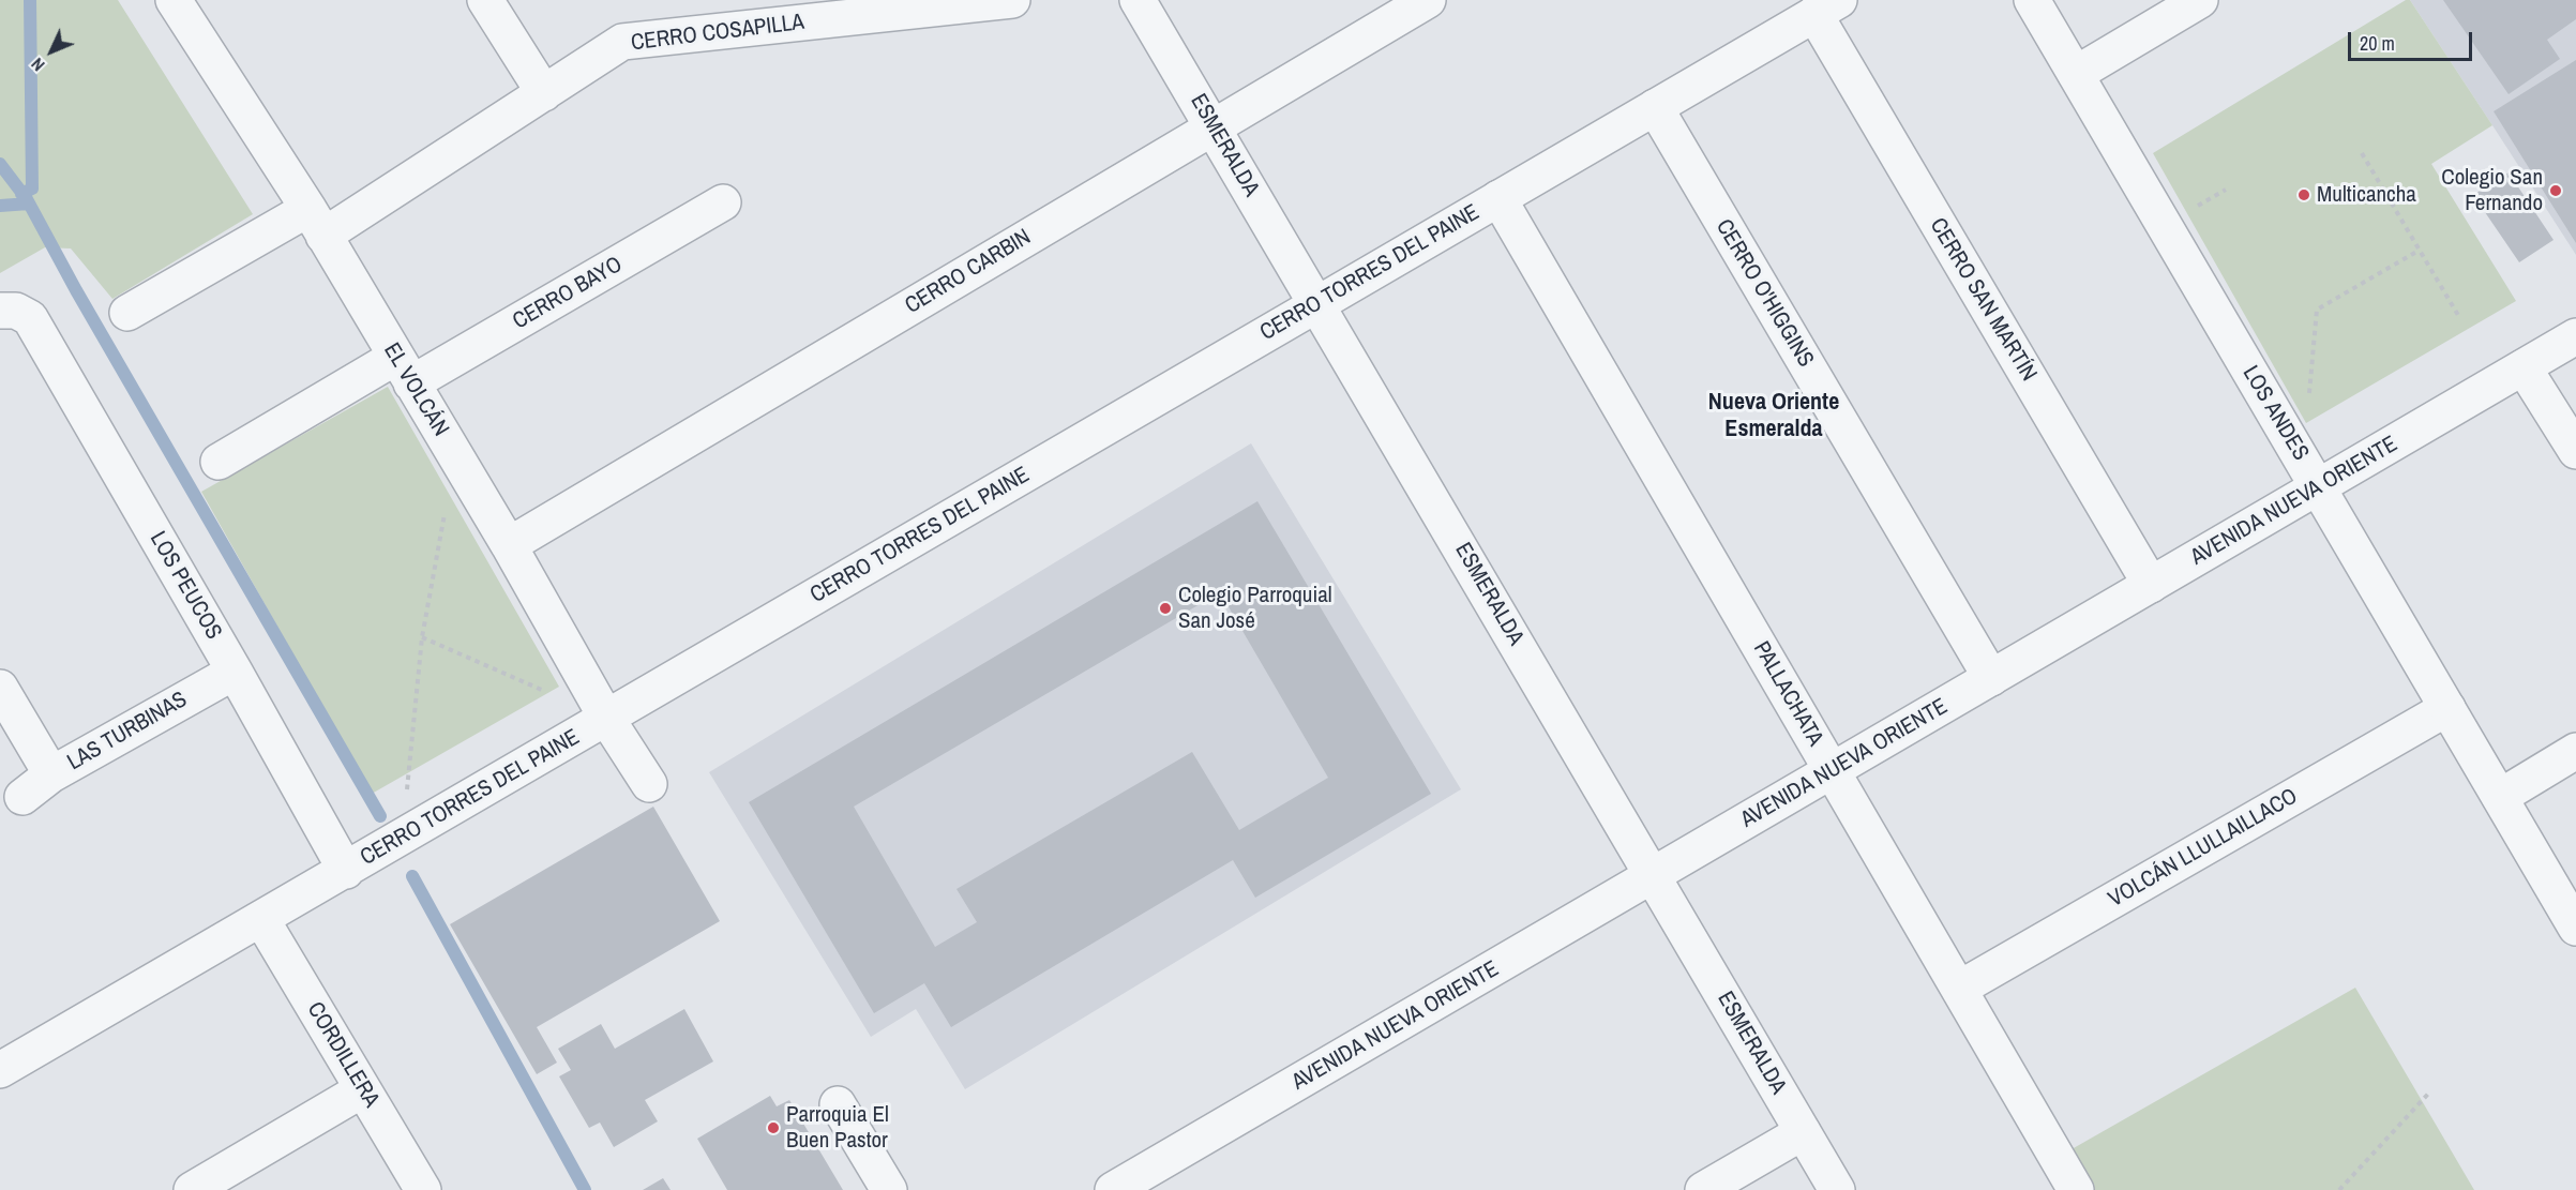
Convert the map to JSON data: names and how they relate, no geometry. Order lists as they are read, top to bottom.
{
  "streets": {
    "street": [
      "CERRO COSAPILLA",
      "ESMERALDA",
      "CERRO CARBIN",
      "CERRO TORRES DEL PAINE",
      "CERRO BAYO",
      "CERRO O'HIGGINS",
      "CERRO SAN MARTÍN",
      "EL VOLCÁN",
      "LOS ANDES",
      "AVENIDA NUEVA ORIENTE",
      "LOS PEUCOS",
      "PALLACHATA",
      "LAS TURBINAS",
      "VOLCÁN LLULLAILLACO",
      "CORDILLERA"
    ]
  },
  "crossings": [
    ["CERRO COSAPILLA", "EL VOLCÁN"],
    ["ESMERALDA", "CERRO CARBIN"],
    ["ESMERALDA", "CERRO TORRES DEL PAINE"],
    ["ESMERALDA", "AVENIDA NUEVA ORIENTE"],
    ["CERRO CARBIN", "EL VOLCÁN"],
    ["CERRO TORRES DEL PAINE", "CERRO O'HIGGINS"],
    ["CERRO TORRES DEL PAINE", "CERRO SAN MARTÍN"],
    ["CERRO TORRES DEL PAINE", "EL VOLCÁN"],
    ["CERRO TORRES DEL PAINE", "LOS PEUCOS"],
    ["CERRO TORRES DEL PAINE", "PALLACHATA"],
    ["CERRO TORRES DEL PAINE", "CORDILLERA"],
    ["CERRO BAYO", "EL VOLCÁN"],
    ["CERRO O'HIGGINS", "AVENIDA NUEVA ORIENTE"],
    ["CERRO SAN MARTÍN", "AVENIDA NUEVA ORIENTE"],
    ["LOS ANDES", "AVENIDA NUEVA ORIENTE"],
    ["LOS ANDES", "VOLCÁN LLULLAILLACO"],
    ["AVENIDA NUEVA ORIENTE", "PALLACHATA"],
    ["LOS PEUCOS", "LAS TURBINAS"],
    ["PALLACHATA", "VOLCÁN LLULLAILLACO"]
  ],
  "districts": ["Nueva Oriente Esmeralda"],
  "places": [
    "Colegio San Fernando",
    "Multicancha",
    "Colegio Parroquial San José",
    "Parroquia El Buen Pastor"
  ],
  "scale_bar": "20 m",
  "north": "bottom left"
}
